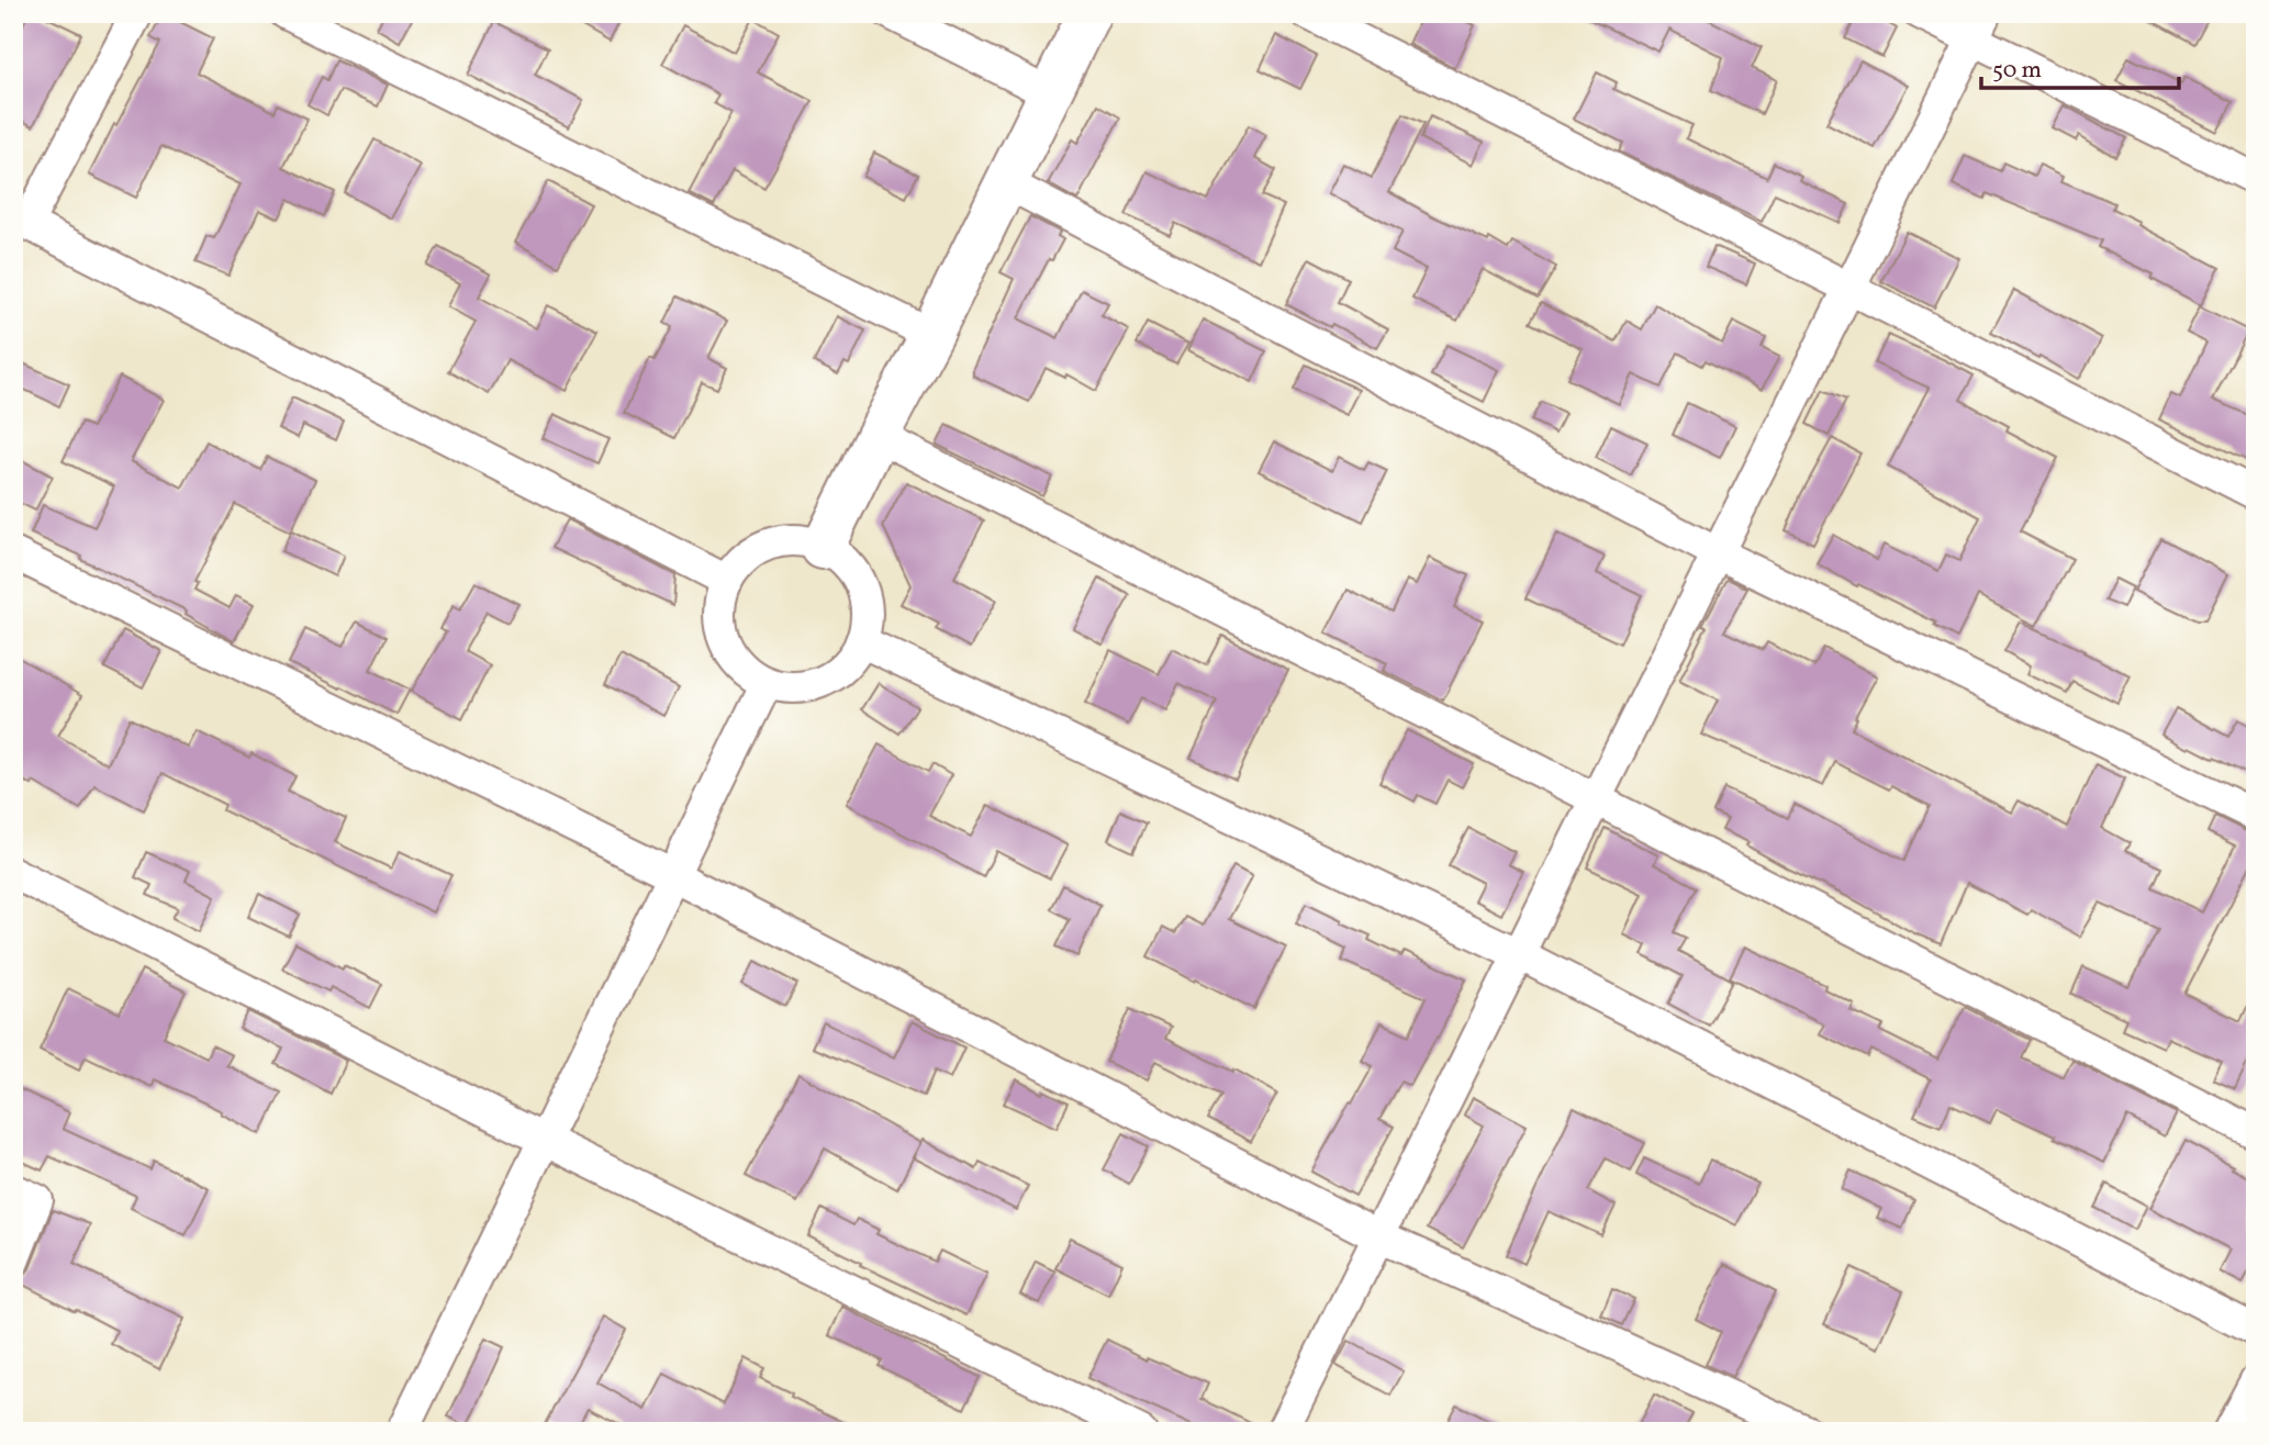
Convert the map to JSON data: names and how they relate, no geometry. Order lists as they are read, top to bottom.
{
  "scale_bar": "50 m"
}
